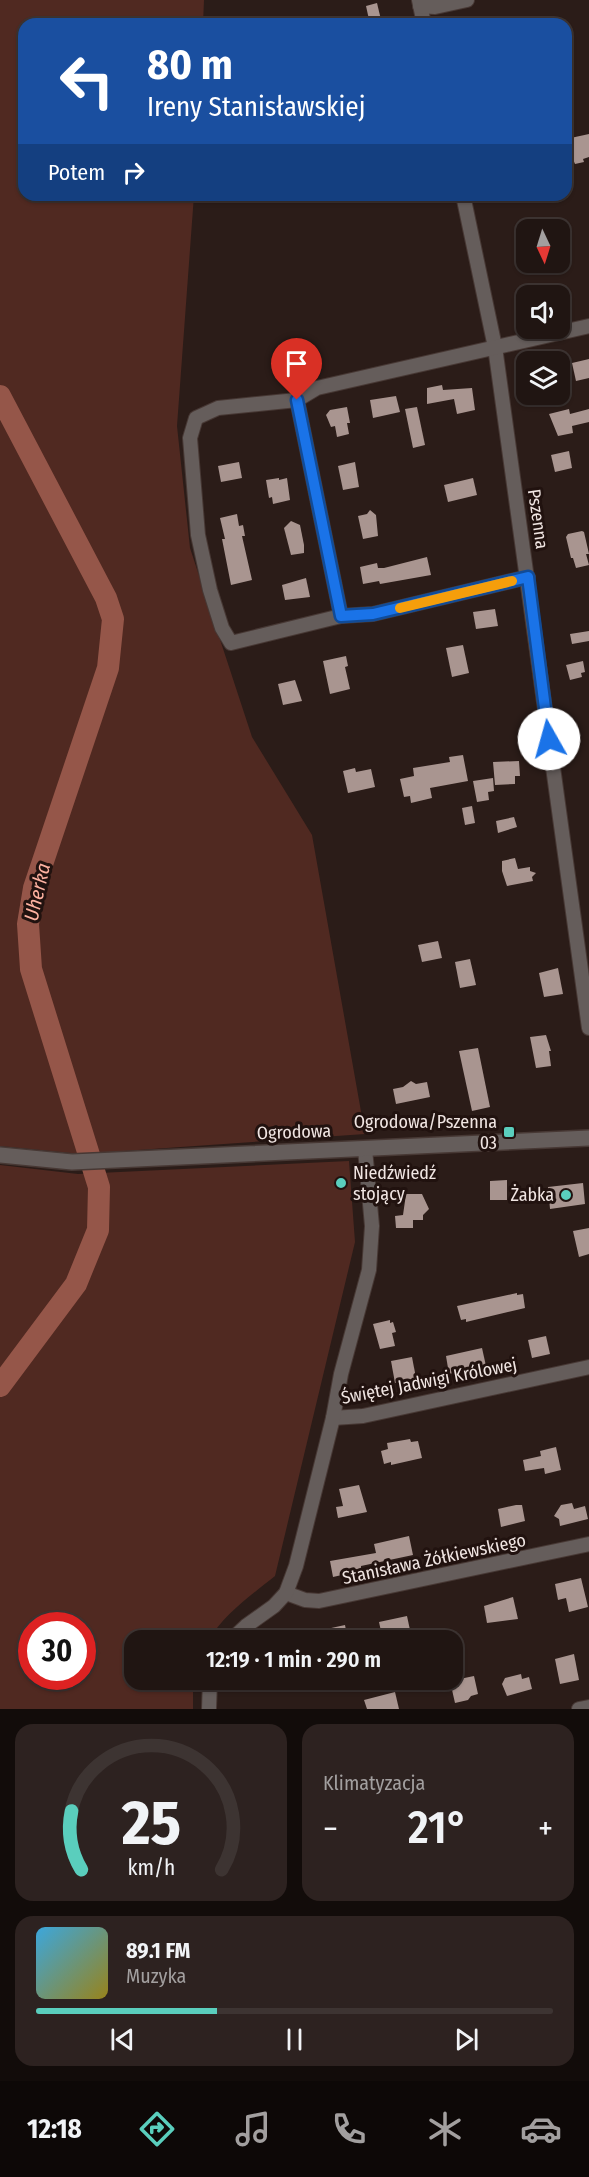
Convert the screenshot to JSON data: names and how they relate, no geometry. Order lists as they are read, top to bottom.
{
  "streets": {
    "street": [
      "Pszenna",
      "Ogrodowa",
      "Świętej Jadwigi Królowej",
      "Stanisława Żółkiewskiego"
    ]
  },
  "crossings": [
    ["Ogrodowa", "Świętej Jadwigi Królowej"]
  ],
  "water": ["Uherka"],
  "places": {
    "transit": ["Ogrodowa/Pszenna 03"],
    "other": ["Niedźwiedź stojący", "Żabka"]
  },
  "north": "bottom",
  "page": {
    "turn": ["80 m", "Ireny Stanisławskiej"],
    "then": "Potem",
    "limit": "30",
    "trip": "12:19 · 1 min · 290 m",
    "tile": "Klimatyzacja",
    "heat": ["−", "21°", "+"],
    "song": ["89.1 FM", "Muzyka"],
    "tabs": "12:18",
    "gauge": ["25", "km/h"]
  }
}
